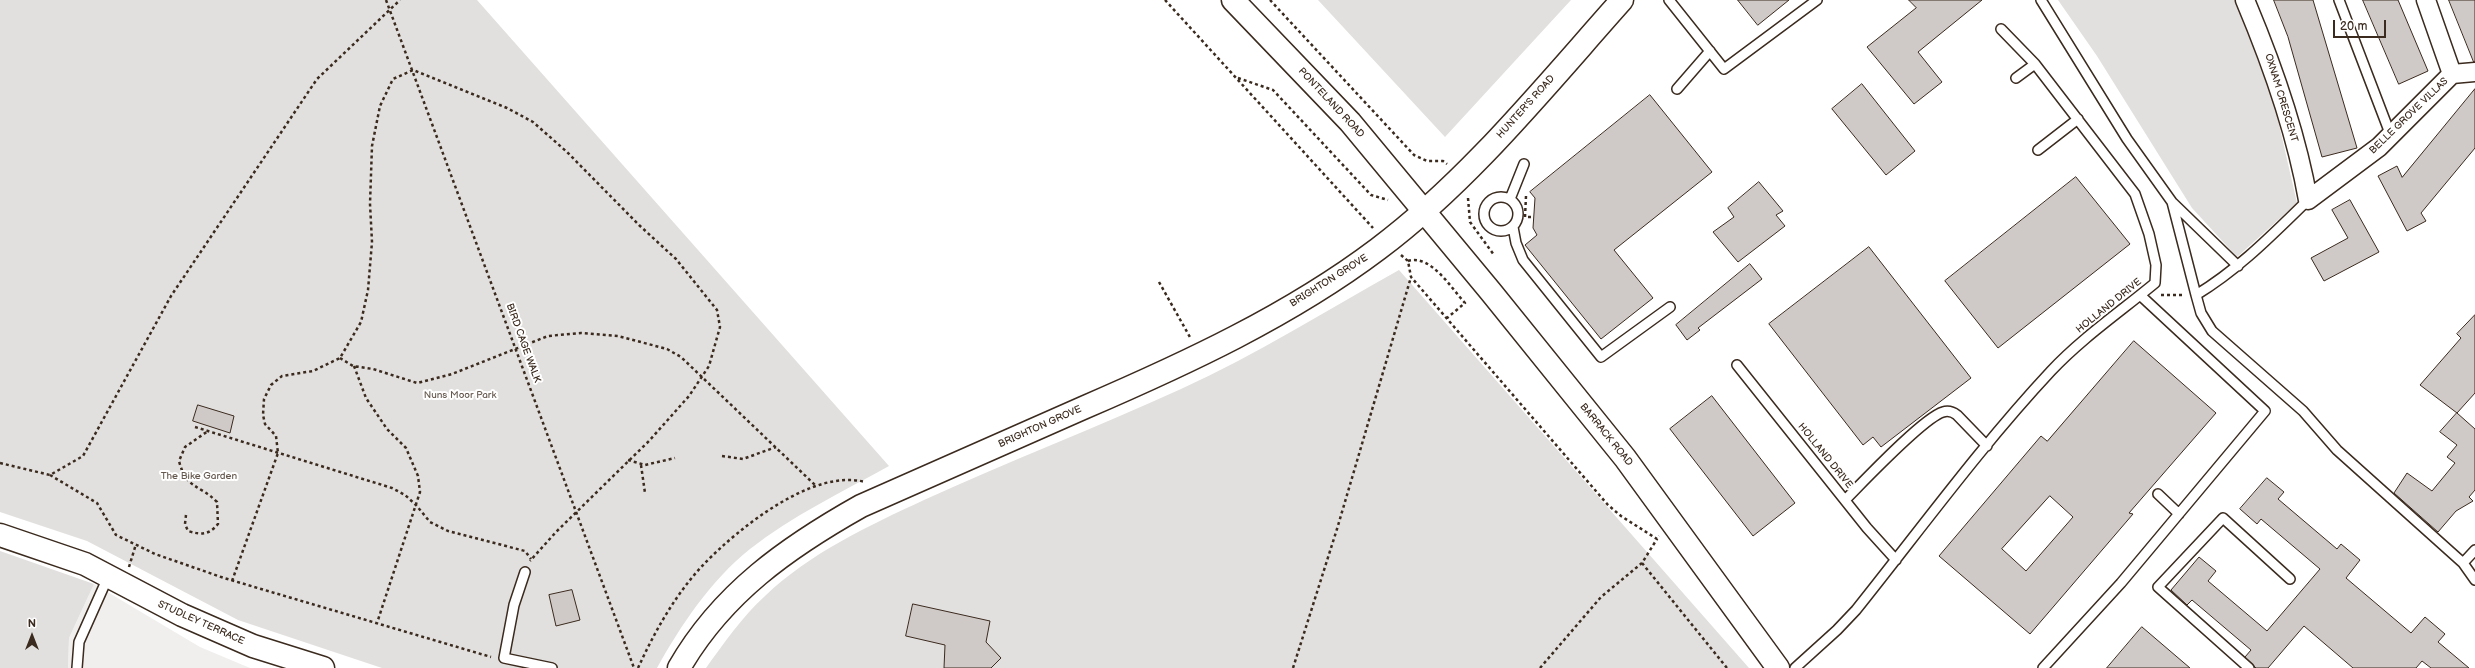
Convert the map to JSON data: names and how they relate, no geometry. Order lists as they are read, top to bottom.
{
  "streets": {
    "street": [
      "OXNAM CRESCENT",
      "PONTELAND ROAD",
      "HUNTER'S ROAD",
      "BELLE GROVE VILLAS",
      "BRIGHTON GROVE",
      "BARRACK ROAD",
      "STUDLEY TERRACE"
    ],
    "lane": ["HOLLAND DRIVE"],
    "path": ["BIRD CAGE WALK"]
  },
  "crossings": [
    ["OXNAM CRESCENT", "BELLE GROVE VILLAS"],
    ["PONTELAND ROAD", "HUNTER'S ROAD"],
    ["PONTELAND ROAD", "BRIGHTON GROVE"],
    ["PONTELAND ROAD", "BARRACK ROAD"],
    ["HUNTER'S ROAD", "BRIGHTON GROVE"],
    ["HUNTER'S ROAD", "BARRACK ROAD"],
    ["BRIGHTON GROVE", "BARRACK ROAD"]
  ],
  "parks": ["Nuns Moor Park", "The Bike Garden"],
  "scale_bar": "20 m",
  "north": "top"
}
